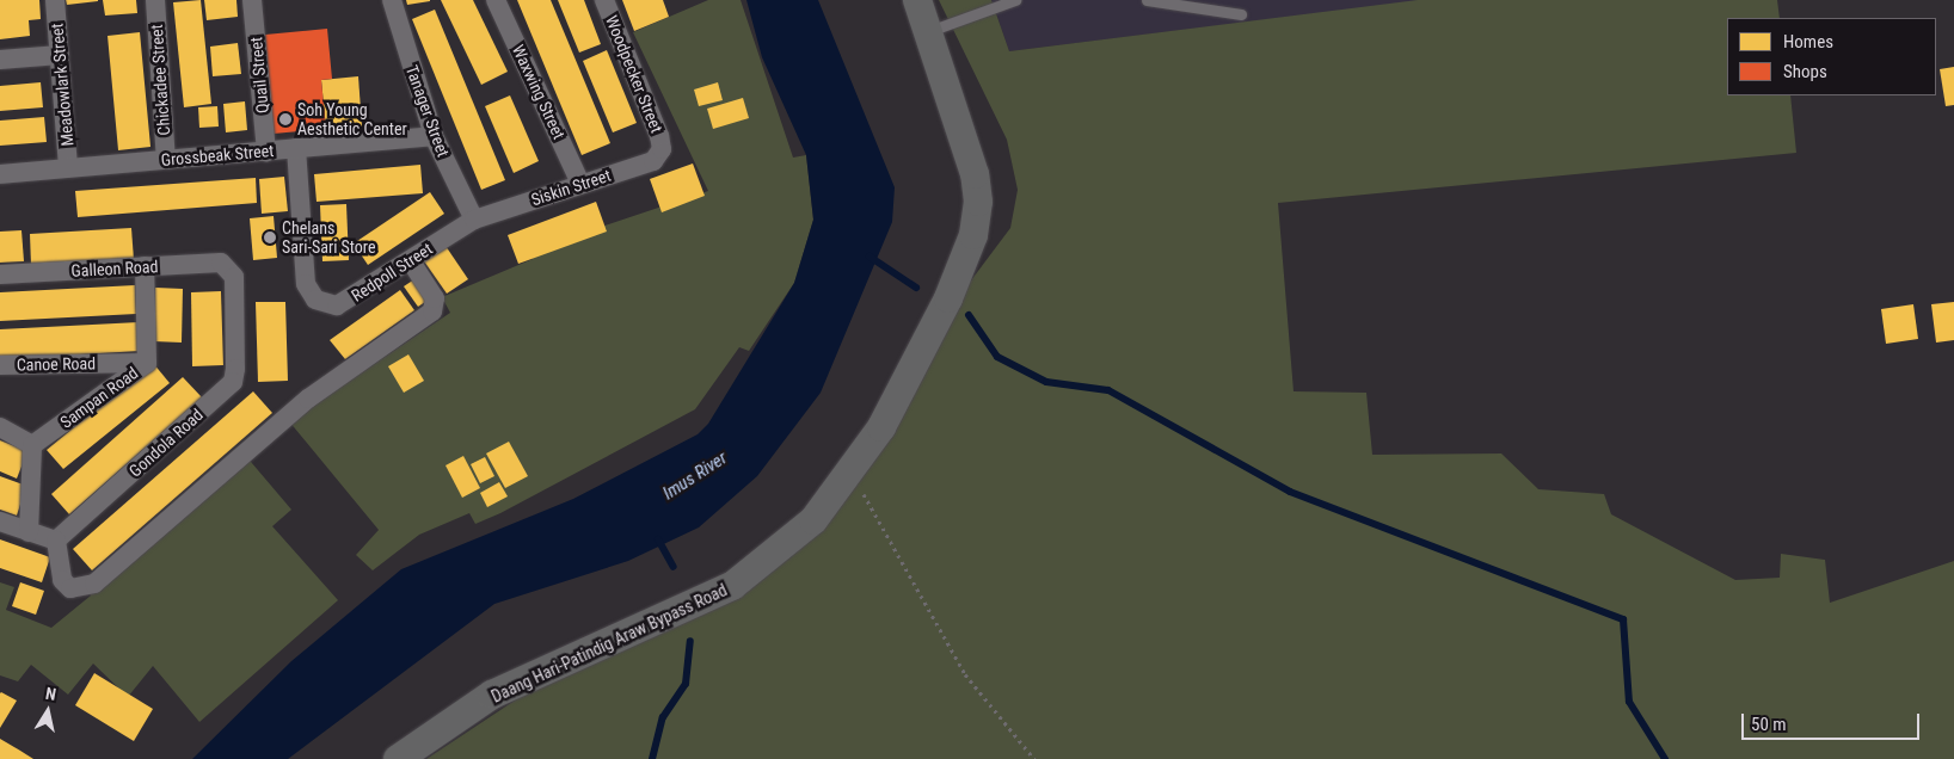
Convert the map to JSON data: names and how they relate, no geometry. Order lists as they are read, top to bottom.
{
  "streets": {
    "main road": ["Daang Hari-Patindig Araw Bypass Road"],
    "street": [
      "Woodpecker Street",
      "Quail Street",
      "Chickadee Street",
      "Meadowlark Street",
      "Waxwing Street",
      "Tanager Street",
      "Grossbeak Street",
      "Siskin Street",
      "Galleon Road",
      "Redpoll Street",
      "Canoe Road",
      "Sampan Road",
      "Gondola Road"
    ]
  },
  "crossings": [
    ["Woodpecker Street", "Siskin Street"],
    ["Quail Street", "Grossbeak Street"],
    ["Chickadee Street", "Grossbeak Street"],
    ["Meadowlark Street", "Grossbeak Street"],
    ["Waxwing Street", "Siskin Street"],
    ["Tanager Street", "Grossbeak Street"],
    ["Tanager Street", "Siskin Street"],
    ["Tanager Street", "Redpoll Street"],
    ["Grossbeak Street", "Redpoll Street"],
    ["Siskin Street", "Redpoll Street"],
    ["Galleon Road", "Sampan Road"],
    ["Galleon Road", "Gondola Road"],
    ["Canoe Road", "Sampan Road"]
  ],
  "water": ["Imus River"],
  "places": ["Soh Young Aesthetic Center", "Chelans Sari-Sari Store"],
  "legend": ["Homes", "Shops"],
  "scale_bar": "50 m",
  "north": "top"
}
